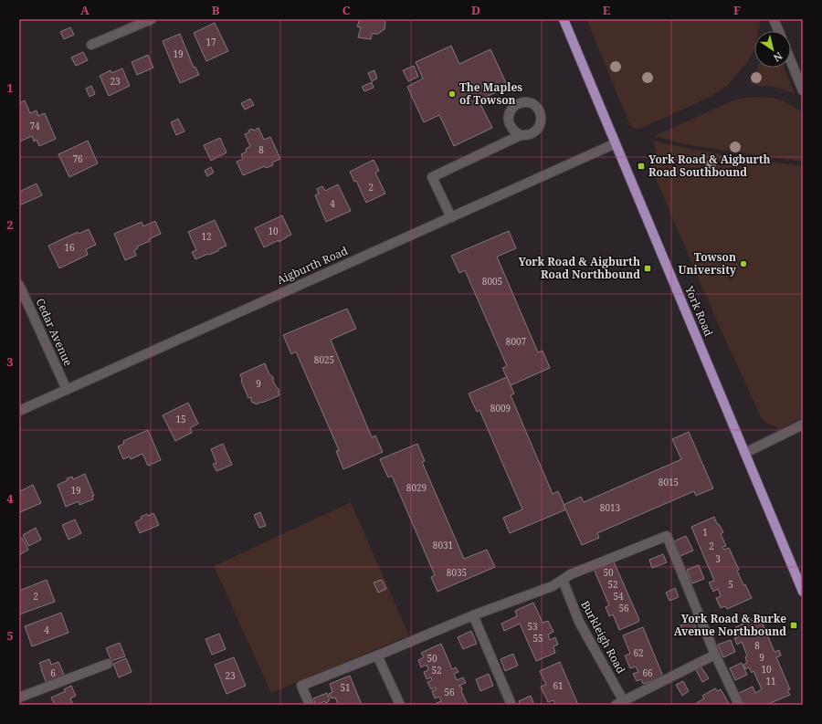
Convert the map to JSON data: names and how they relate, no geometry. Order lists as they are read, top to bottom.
{
  "streets": {
    "main road": ["York Road"],
    "street": ["Aigburth Road", "Cedar Avenue", "Burkleigh Road"]
  },
  "crossings": [
    ["Aigburth Road", "York Road"],
    ["Aigburth Road", "Cedar Avenue"]
  ],
  "places": {
    "other": ["The Maples of Towson", "Towson University"],
    "transit": ["York Road & Aigburth Road Southbound", "York Road & Aigburth Road Northbound", "York Road & Burke Avenue Northbound"]
  },
  "house_numbers": [
    "17",
    "19",
    "23",
    "74",
    "8",
    "76",
    "2",
    "4",
    "10",
    "12",
    "16",
    "8005",
    "8007",
    "8025",
    "9",
    "8009",
    "15",
    "8015",
    "8029",
    "19",
    "8013",
    "1",
    "8031",
    "2",
    "3",
    "8035",
    "50",
    "52",
    "5",
    "2",
    "54",
    "56",
    "53",
    "4",
    "55",
    "8",
    "62",
    "9",
    "50",
    "10",
    "52",
    "6",
    "66",
    "23",
    "11",
    "61",
    "51",
    "56"
  ],
  "north": "bottom right",
  "grid": {
    "columns": [
      "A",
      "B",
      "C",
      "D",
      "E",
      "F"
    ],
    "rows": [
      "1",
      "2",
      "3",
      "4",
      "5"
    ]
  }
}
